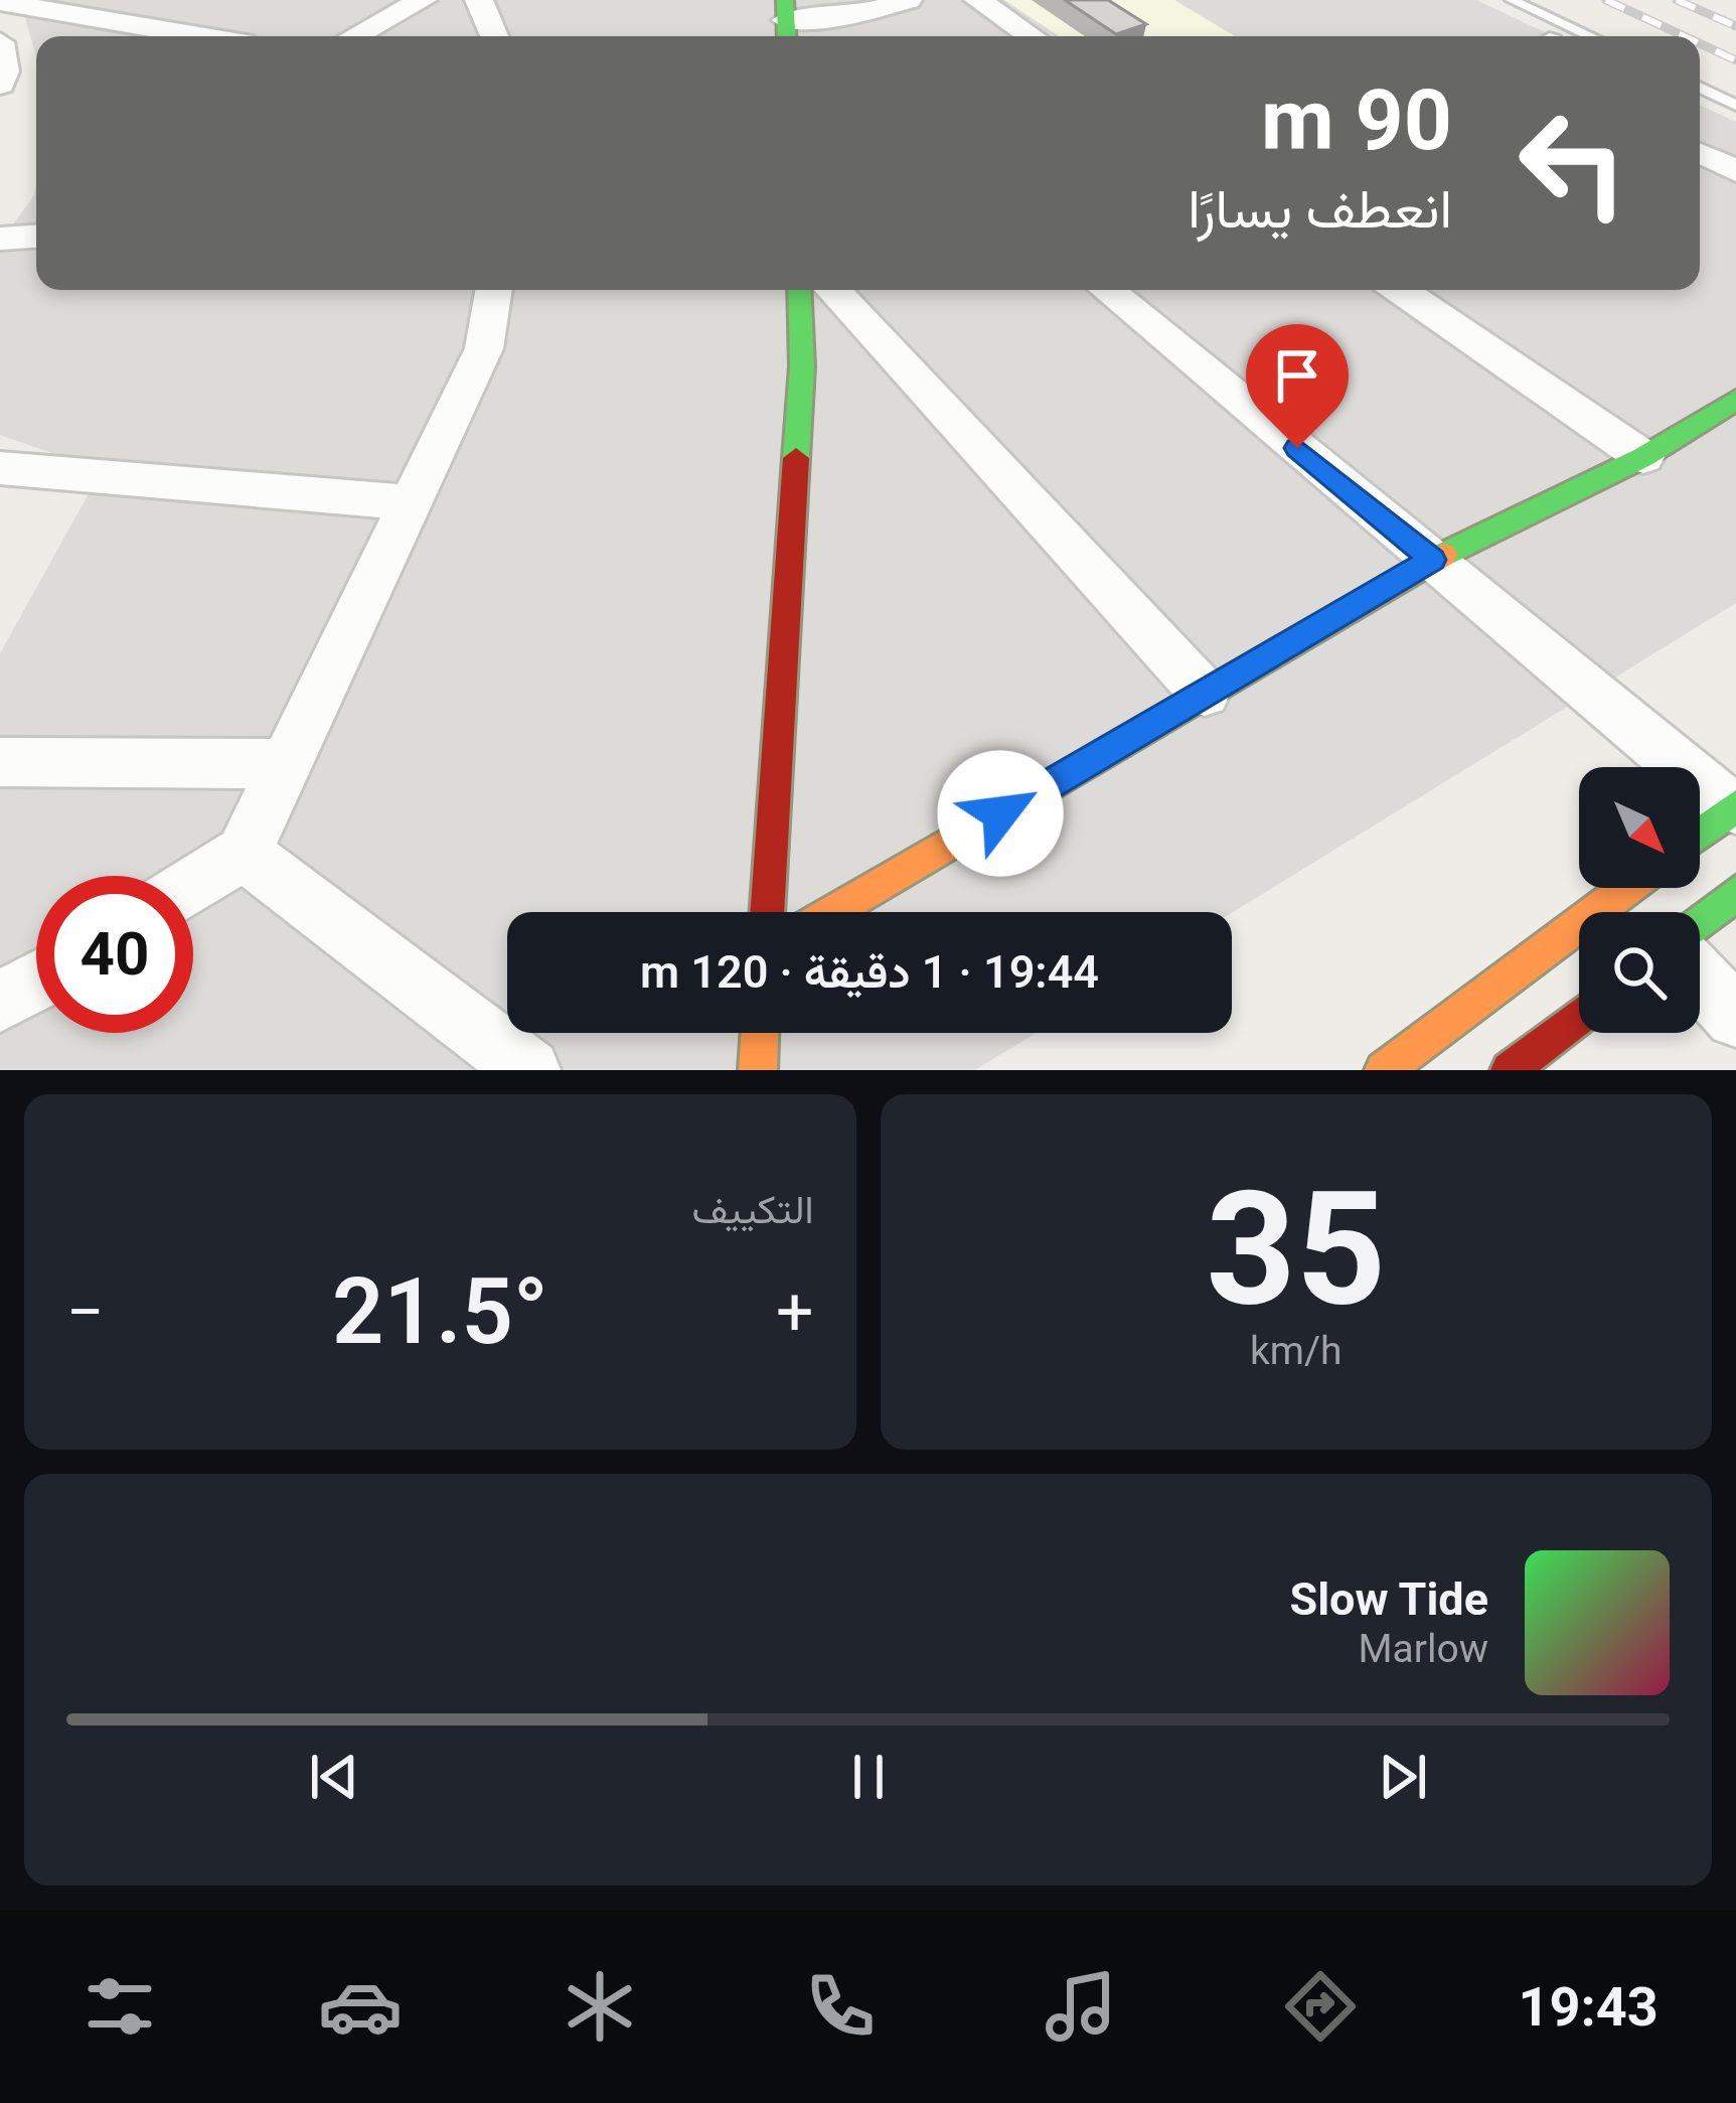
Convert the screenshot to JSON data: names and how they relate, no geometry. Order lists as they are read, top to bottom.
{
  "north": "bottom right",
  "page": {
    "turn": ["90 m", "انعطف يسارًا"],
    "limit": "40",
    "trip": "19:44 · 1 دقيقة · 120 m",
    "tile": [
      ["35", "km/h"],
      "التكييف"
    ],
    "heat": ["−", "21.5°", "+"],
    "song": ["Slow Tide", "Marlow"],
    "tabs": "19:43"
  }
}
